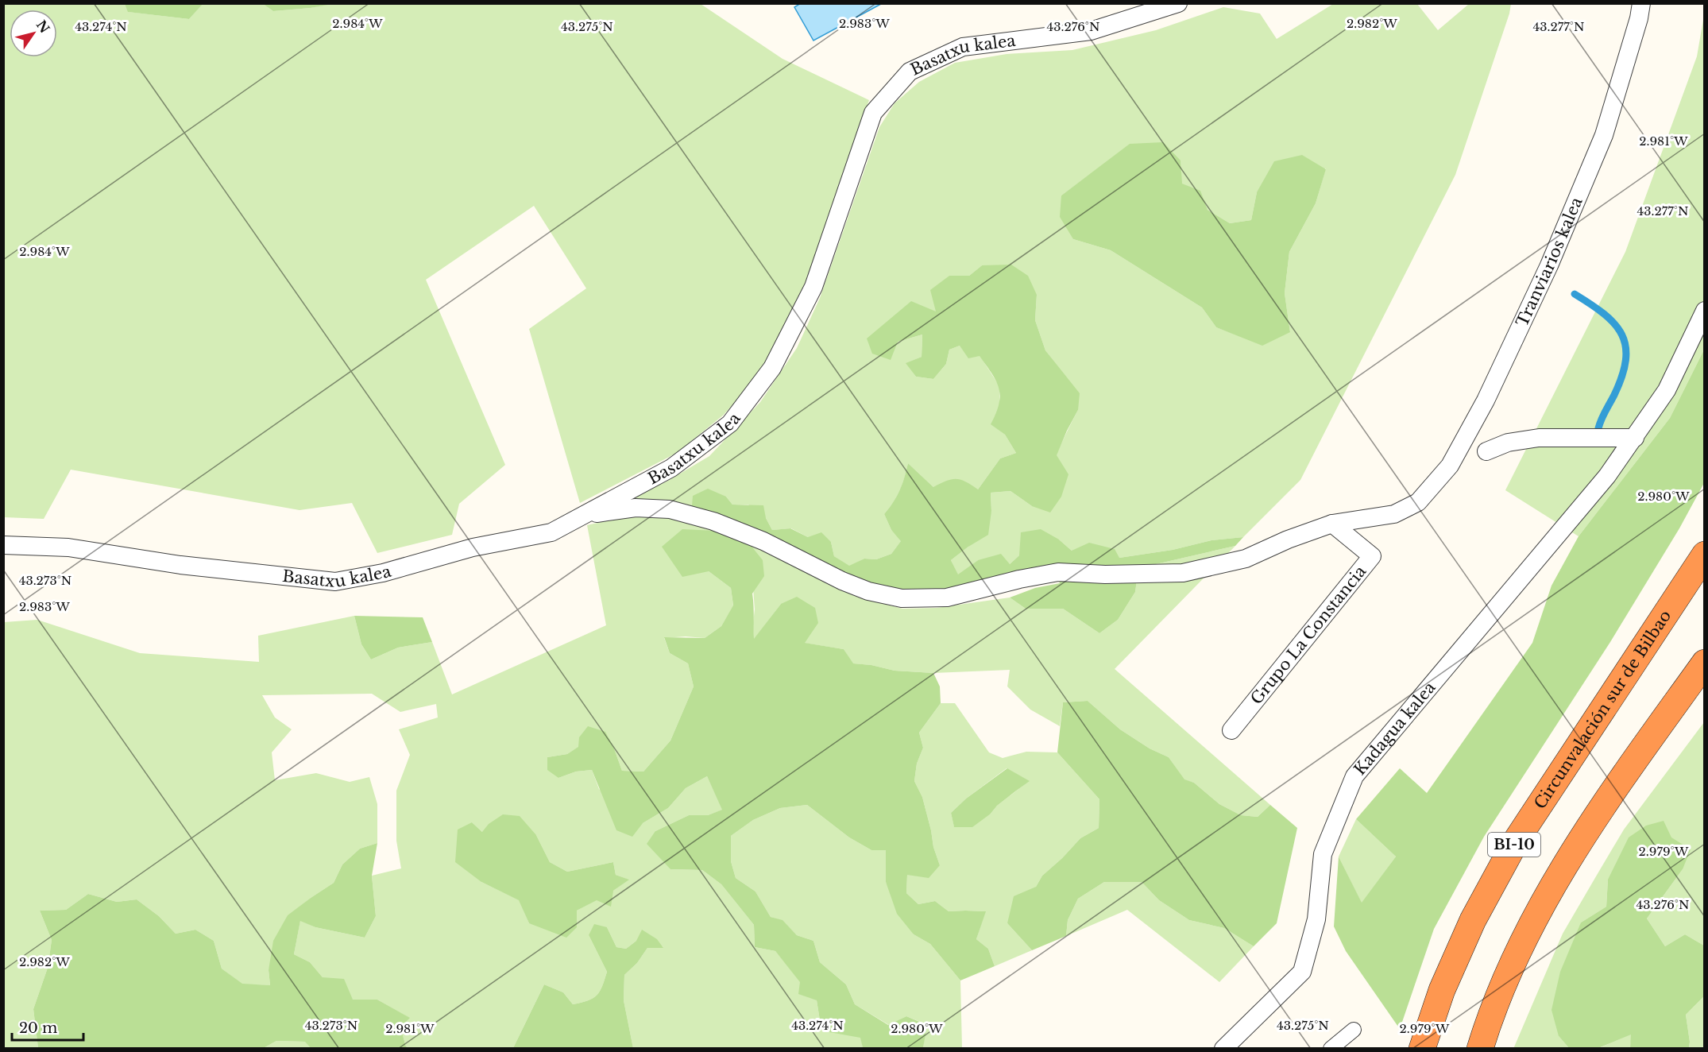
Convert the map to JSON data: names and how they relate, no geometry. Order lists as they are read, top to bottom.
{
  "streets": {
    "highway": ["Circunvalación sur de Bilbao", "BI-10"],
    "street": [
      "Basatxu kalea",
      "Tranviarios kalea",
      "Grupo La Constancia",
      "Kadagua kalea"
    ]
  },
  "crossings": [
    ["Tranviarios kalea", "Grupo La Constancia"]
  ],
  "scale_bar": "20 m",
  "north": "top right",
  "coordinates": [
    "2.984°W",
    "2.983°W",
    "2.982°W",
    "43.274°N",
    "43.275°N",
    "43.276°N",
    "43.277°N",
    "2.981°W",
    "2.980°W",
    "43.273°N",
    "2.979°W"
  ]
}
